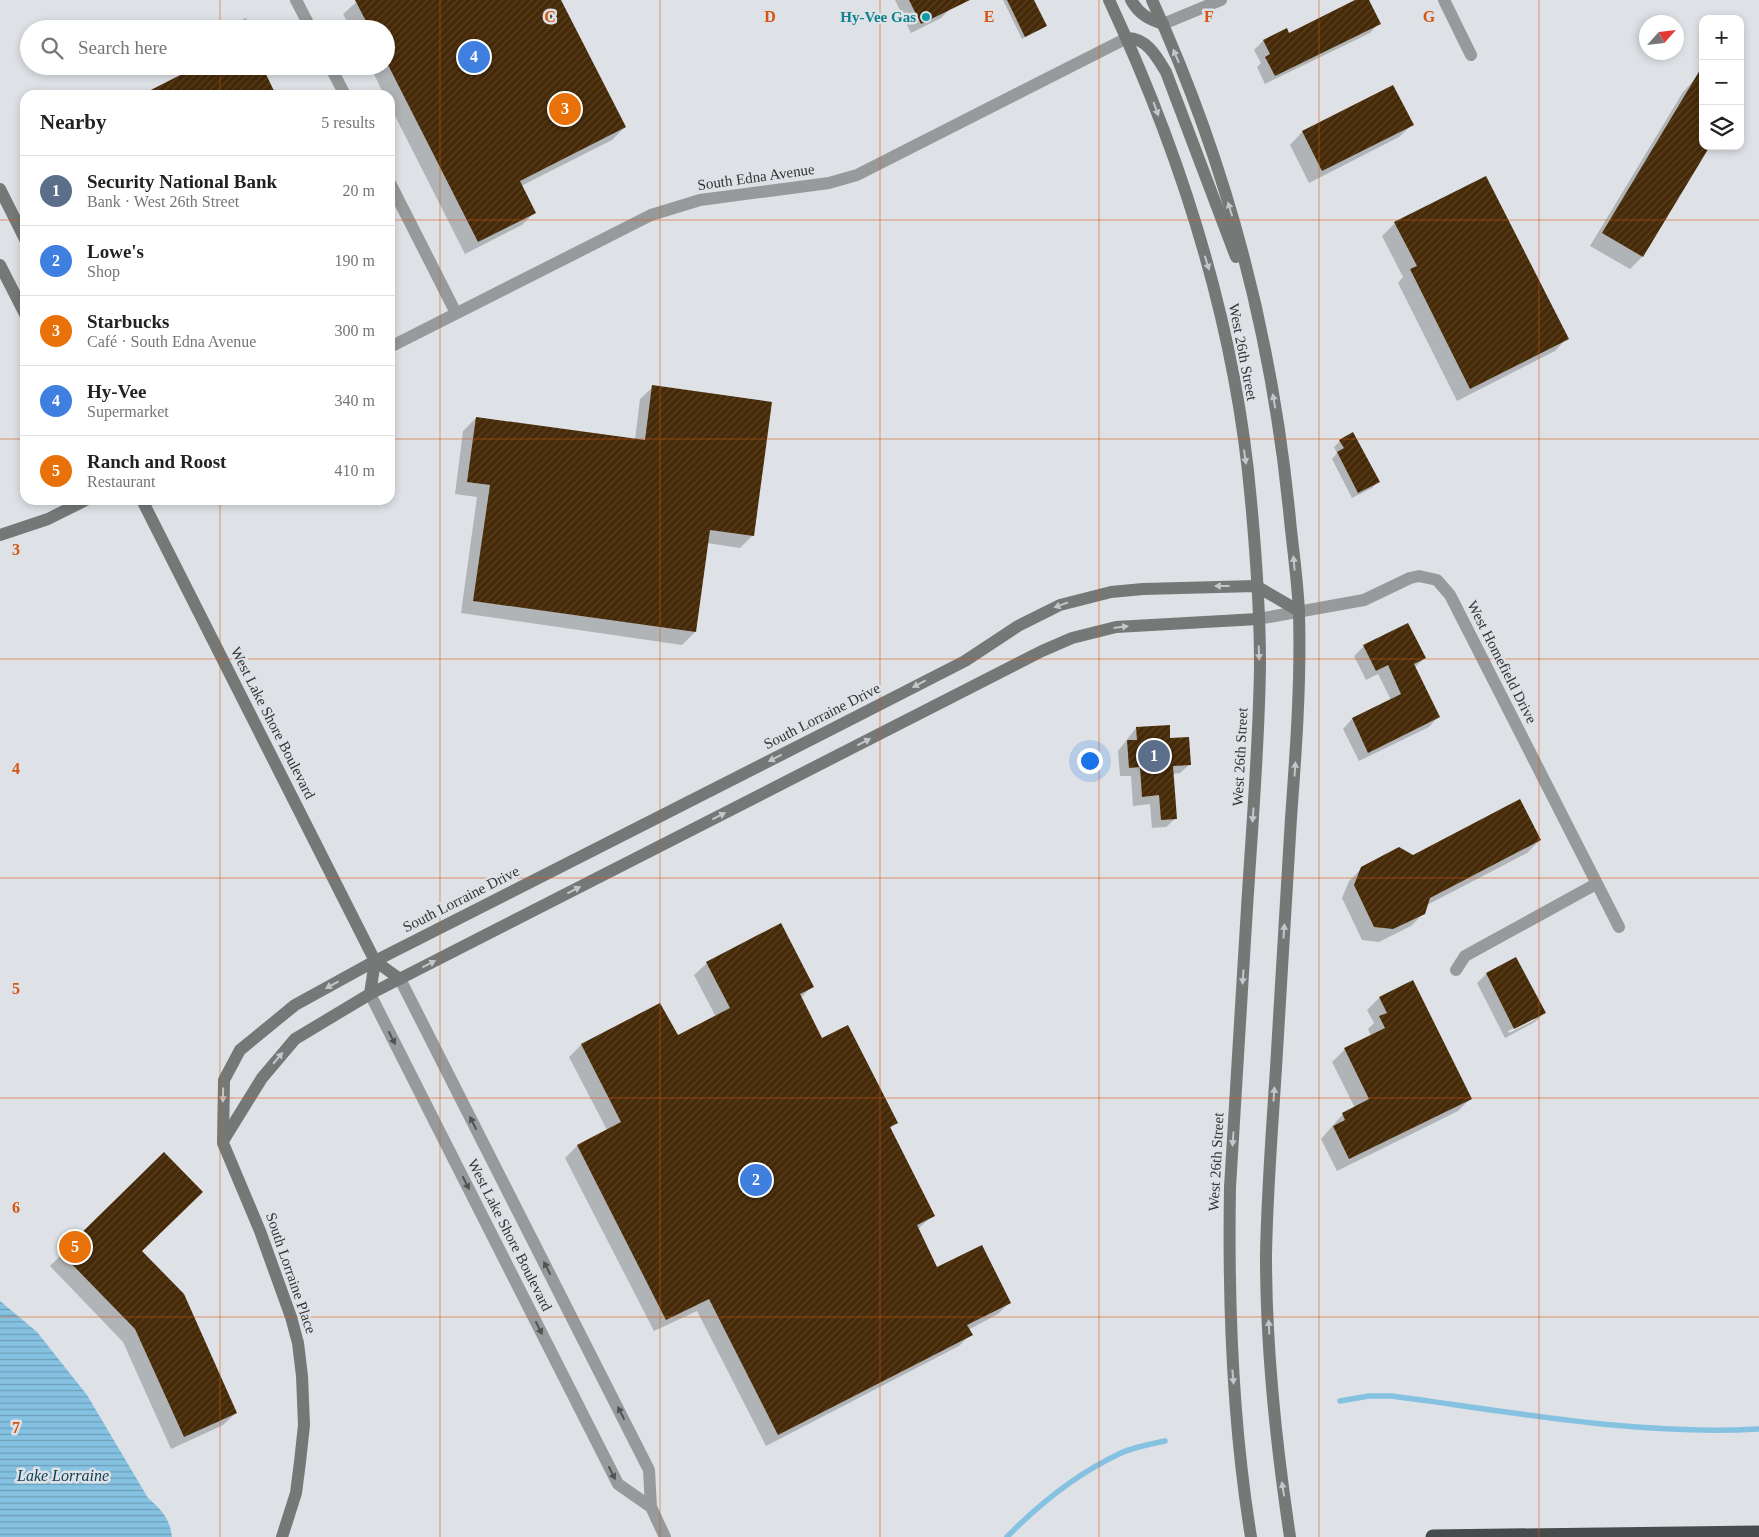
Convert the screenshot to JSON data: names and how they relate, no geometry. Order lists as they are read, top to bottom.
{
  "streets": {
    "street": [
      "South Edna Avenue",
      "West 26th Street",
      "West Homefield Drive",
      "South Lorraine Drive",
      "West Lake Shore Boulevard",
      "South Lorraine Place"
    ]
  },
  "crossings": [
    ["South Edna Avenue", "West 26th Street"],
    ["West 26th Street", "West Homefield Drive"],
    ["West 26th Street", "South Lorraine Drive"],
    ["South Lorraine Drive", "West Lake Shore Boulevard"],
    ["South Lorraine Drive", "South Lorraine Place"],
    ["West Lake Shore Boulevard", "South Lorraine Place"]
  ],
  "water": ["Lake Lorraine"],
  "places": ["Hy-Vee Gas"],
  "north": "top right",
  "page": {
    "map_buttons": ["+", "−"],
    "search": "Search here",
    "pins": [
      "4",
      "3",
      "1",
      "2",
      "5"
    ],
    "heading": ["Nearby", "5 results"],
    "list": [
      {
        "mark": "1",
        "name": "Security National Bank",
        "note": "Bank · West 26th Street",
        "value": "20 m"
      },
      {
        "mark": "2",
        "name": "Lowe's",
        "note": "Shop",
        "value": "190 m"
      },
      {
        "mark": "3",
        "name": "Starbucks",
        "note": "Café · South Edna Avenue",
        "value": "300 m"
      },
      {
        "mark": "4",
        "name": "Hy-Vee",
        "note": "Supermarket",
        "value": "340 m"
      },
      {
        "mark": "5",
        "name": "Ranch and Roost",
        "note": "Restaurant",
        "value": "410 m"
      }
    ]
  },
  "grid": {
    "columns": [
      "C",
      "D",
      "E",
      "F",
      "G"
    ],
    "rows": [
      "3",
      "4",
      "5",
      "6",
      "7"
    ]
  }
}
